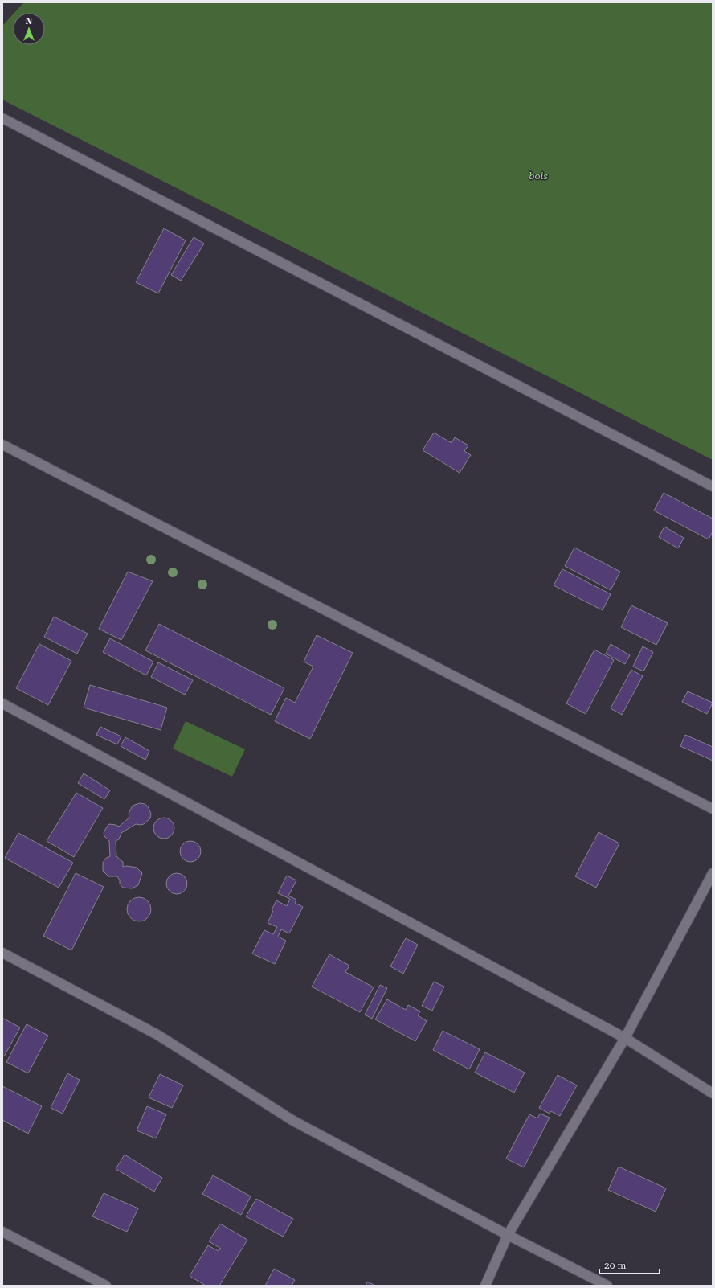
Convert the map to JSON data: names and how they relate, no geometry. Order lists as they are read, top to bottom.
{
  "parks": ["bois"],
  "scale_bar": "20 m",
  "north": "top"
}
